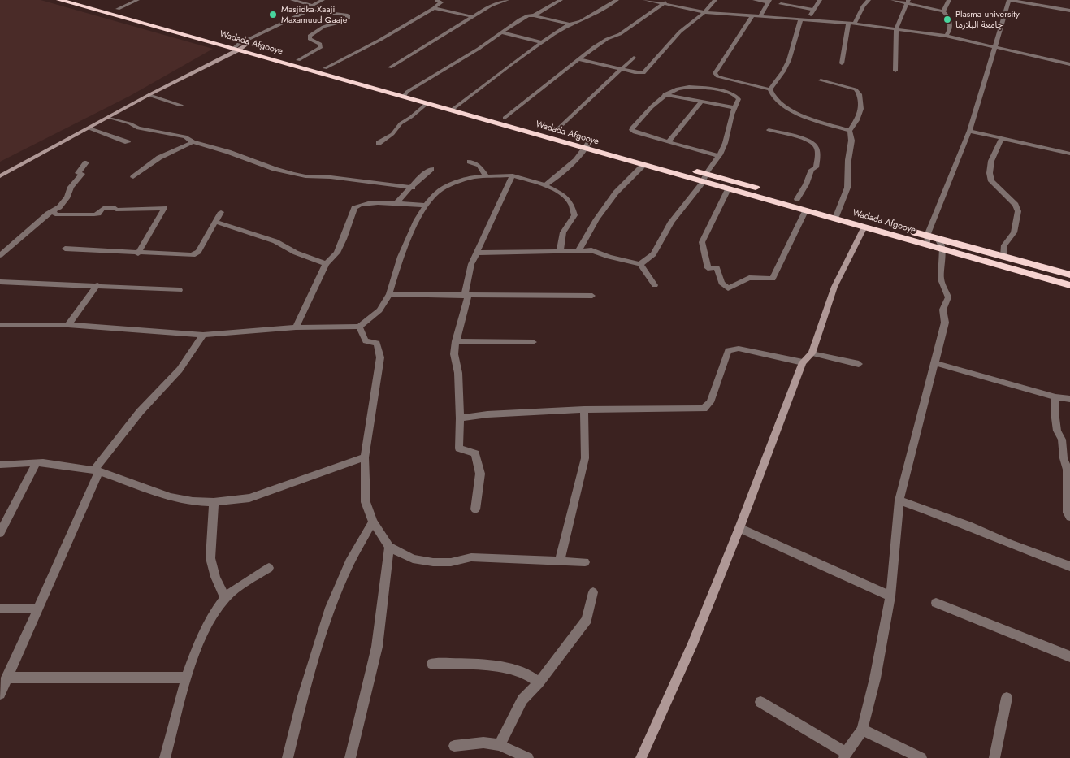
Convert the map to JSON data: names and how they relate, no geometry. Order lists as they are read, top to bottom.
{
  "streets": {
    "highway": ["Wadada Afgooye"]
  },
  "places": ["Masjidka Xaaji Maxamuud Qaaje", "Plasma university جامعة البلازما"]
}
